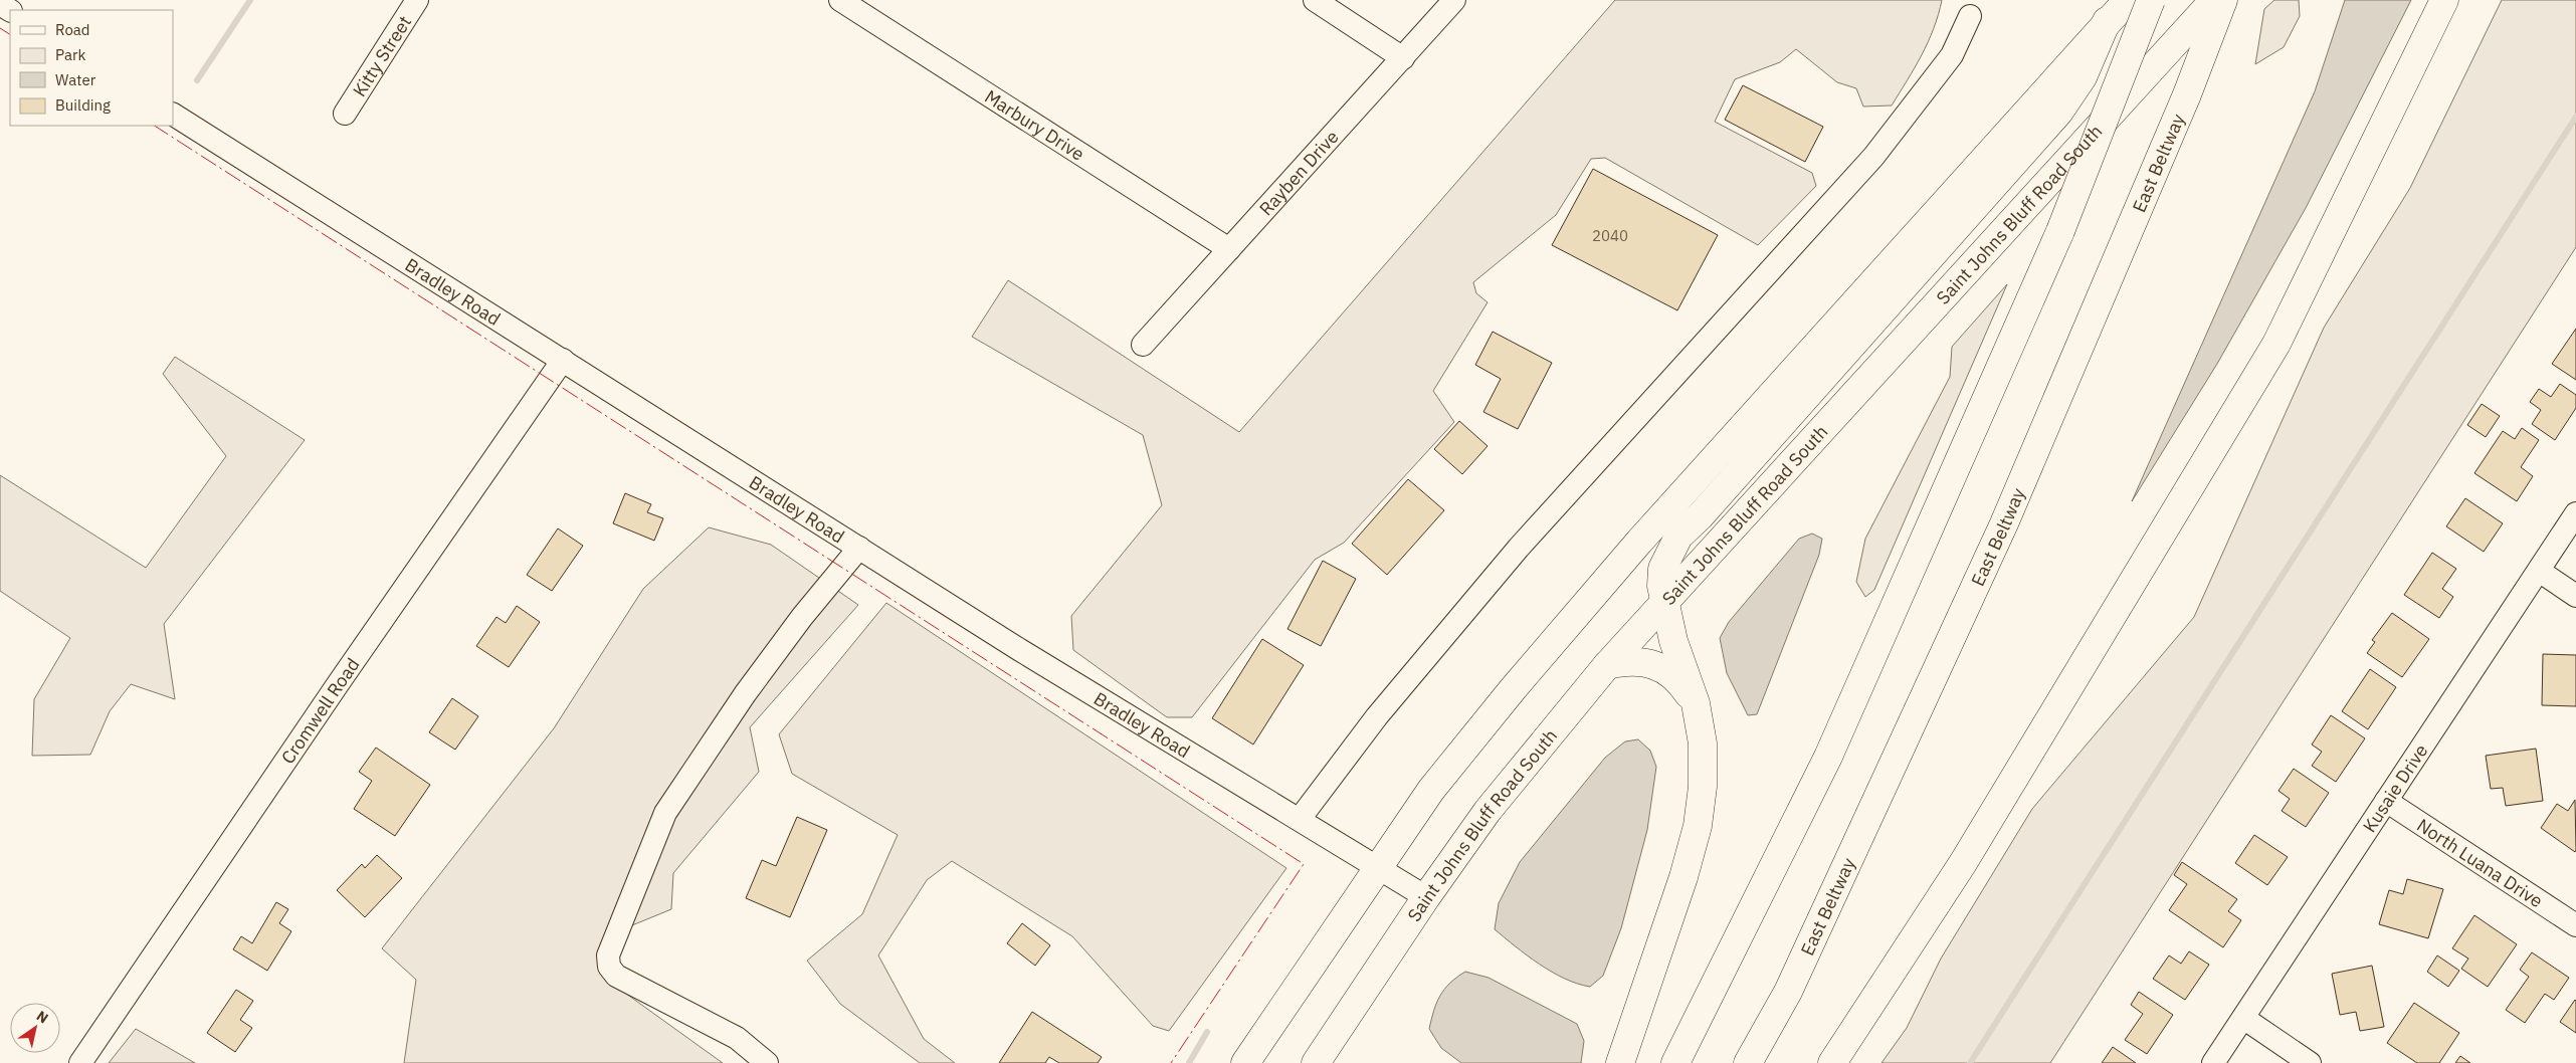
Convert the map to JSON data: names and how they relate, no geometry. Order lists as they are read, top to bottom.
{
  "streets": {
    "main road": ["East Beltway", "Saint Johns Bluff Road South"],
    "street": [
      "Kitty Street",
      "Marbury Drive",
      "Rayben Drive",
      "Bradley Road",
      "Cromwell Road",
      "Kusaie Drive",
      "North Luana Drive"
    ]
  },
  "crossings": [
    ["Marbury Drive", "Rayben Drive"],
    ["Saint Johns Bluff Road South", "Bradley Road"],
    ["Bradley Road", "Cromwell Road"],
    ["Kusaie Drive", "North Luana Drive"]
  ],
  "house_numbers": ["2040"],
  "legend": [
    "Road",
    "Park",
    "Water",
    "Building"
  ],
  "north": "top right"
}
